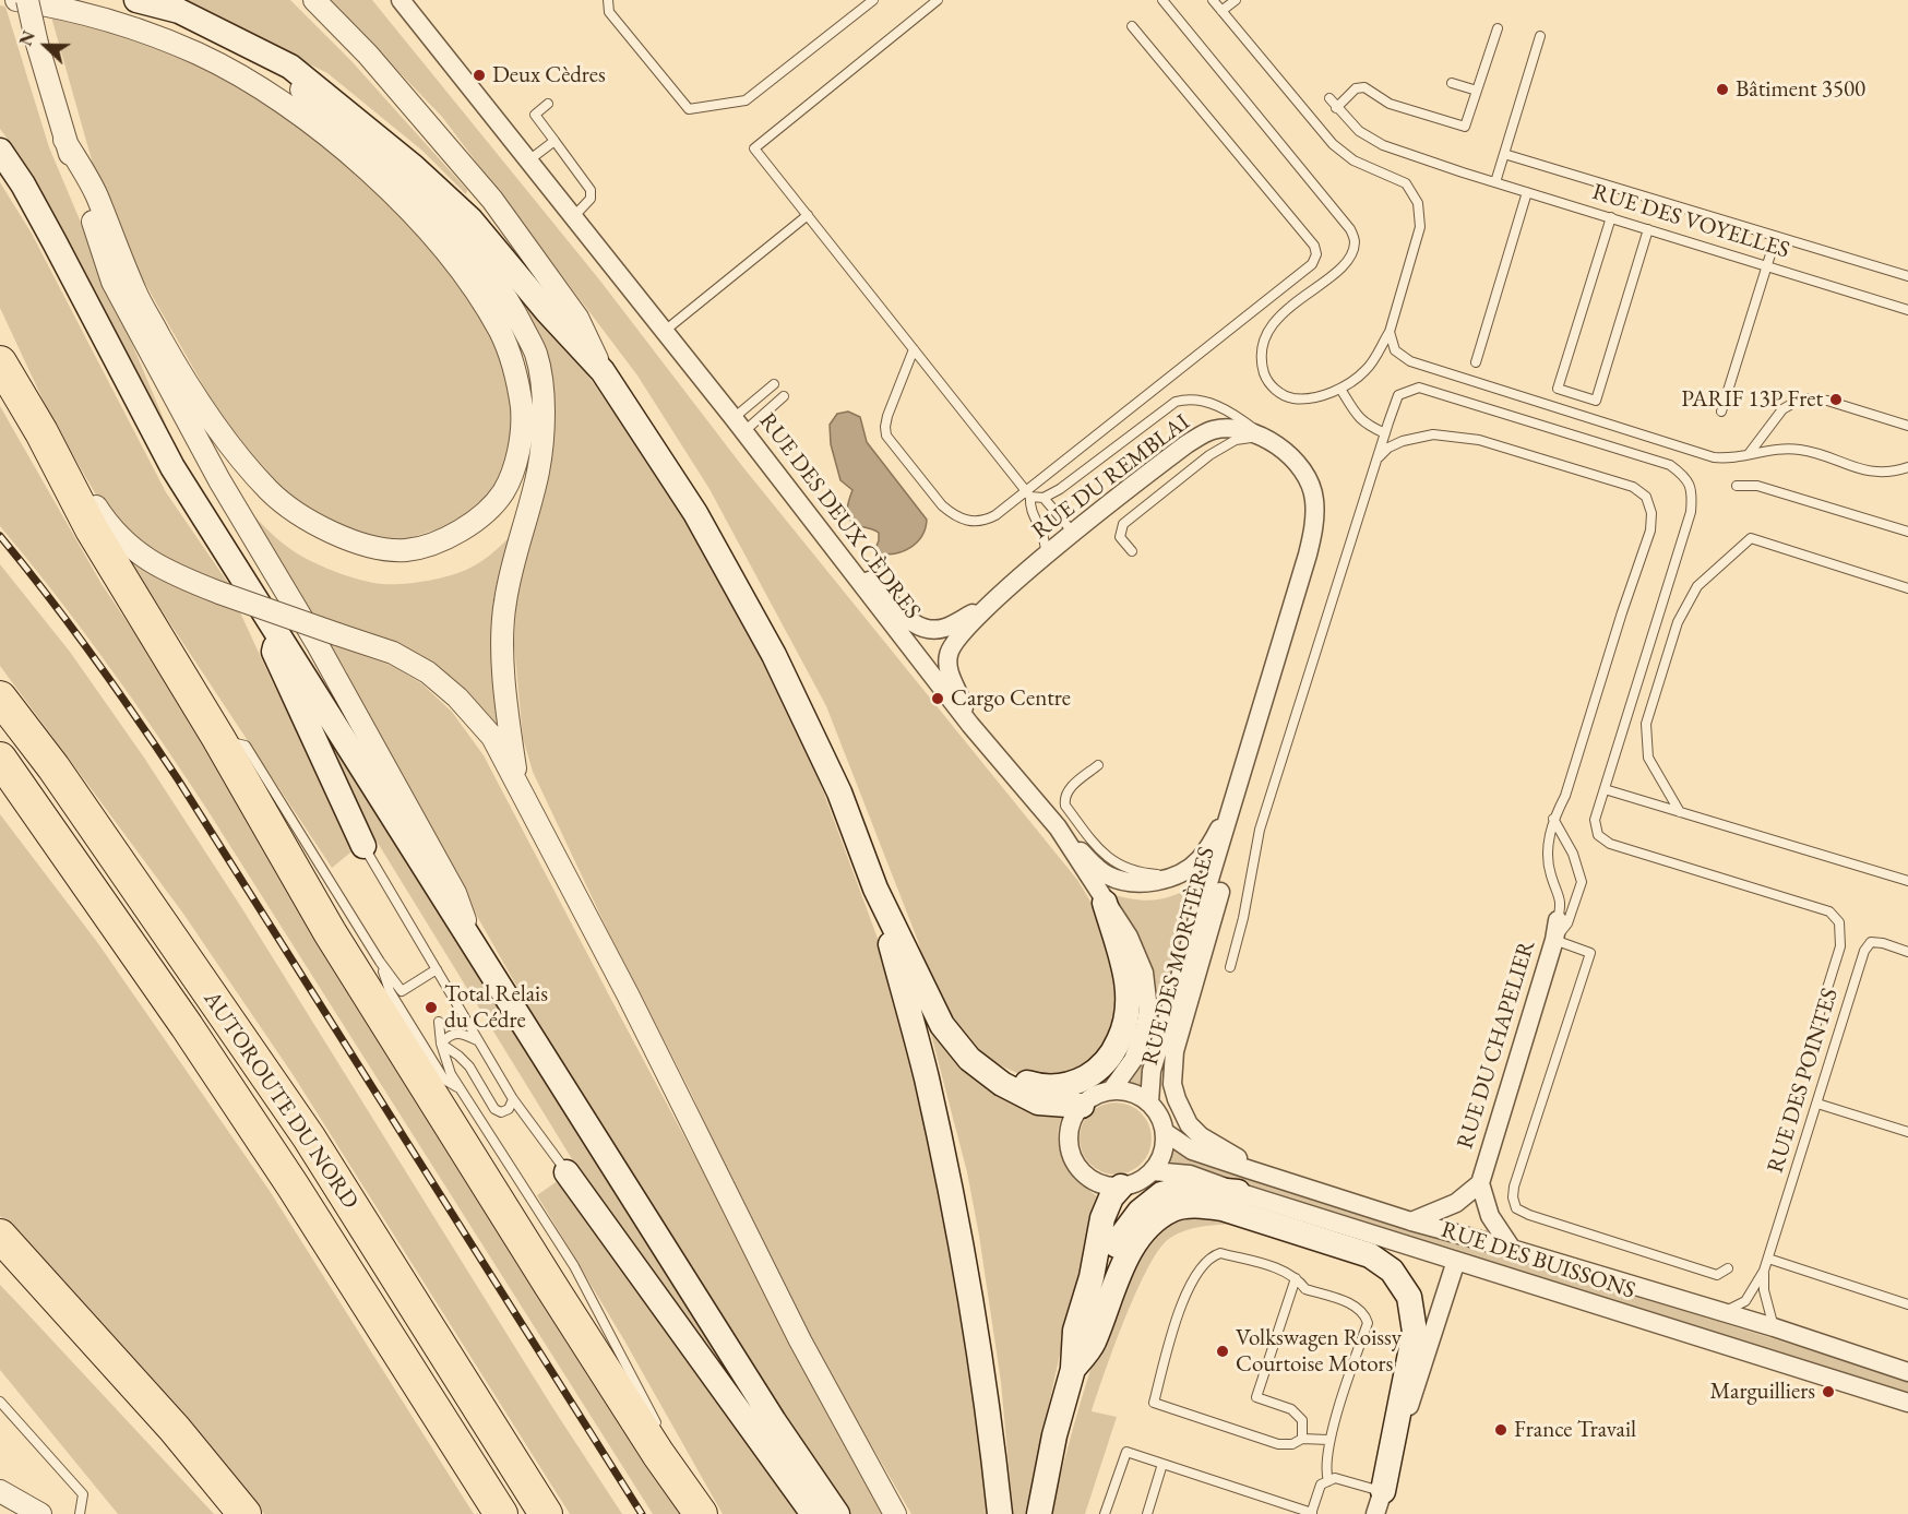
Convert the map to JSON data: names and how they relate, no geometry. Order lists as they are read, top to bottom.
{
  "streets": {
    "highway": ["AUTOROUTE DU NORD"],
    "street": [
      "RUE DU REMBLAI",
      "RUE DES DEUX CÈDRES",
      "RUE DES MORTIÈRES",
      "RUE DU CHAPELIER",
      "RUE DES BUISSONS"
    ],
    "lane": ["RUE DES VOYELLES", "RUE DES POINTES"]
  },
  "crossings": [
    ["RUE DU REMBLAI", "RUE DES DEUX CÈDRES"],
    ["RUE DU REMBLAI", "RUE DES MORTIÈRES"],
    ["RUE DES DEUX CÈDRES", "RUE DES MORTIÈRES"],
    ["RUE DES DEUX CÈDRES", "RUE DES BUISSONS"],
    ["RUE DES MORTIÈRES", "RUE DES BUISSONS"],
    ["RUE DU CHAPELIER", "RUE DES BUISSONS"]
  ],
  "places": [
    "Deux Cèdres",
    "Bâtiment 3500",
    "PARIF 13P Fret",
    "Cargo Centre",
    "Total Relais du Cédre",
    "Volkswagen Roissy Courtoise Motors",
    "Marguilliers",
    "France Travail"
  ],
  "north": "left"
}
